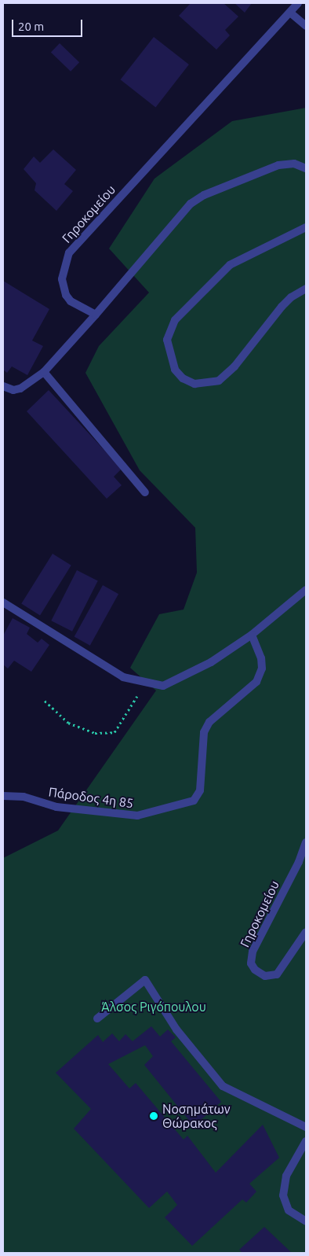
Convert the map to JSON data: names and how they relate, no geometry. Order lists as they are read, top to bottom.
{
  "streets": {
    "street": ["Γηροκομείου", "Πάροδος 4η 85"]
  },
  "parks": ["Άλσος Ριγόπουλου"],
  "places": ["Νοσημάτων Θώρακος"],
  "scale_bar": "20 m"
}
